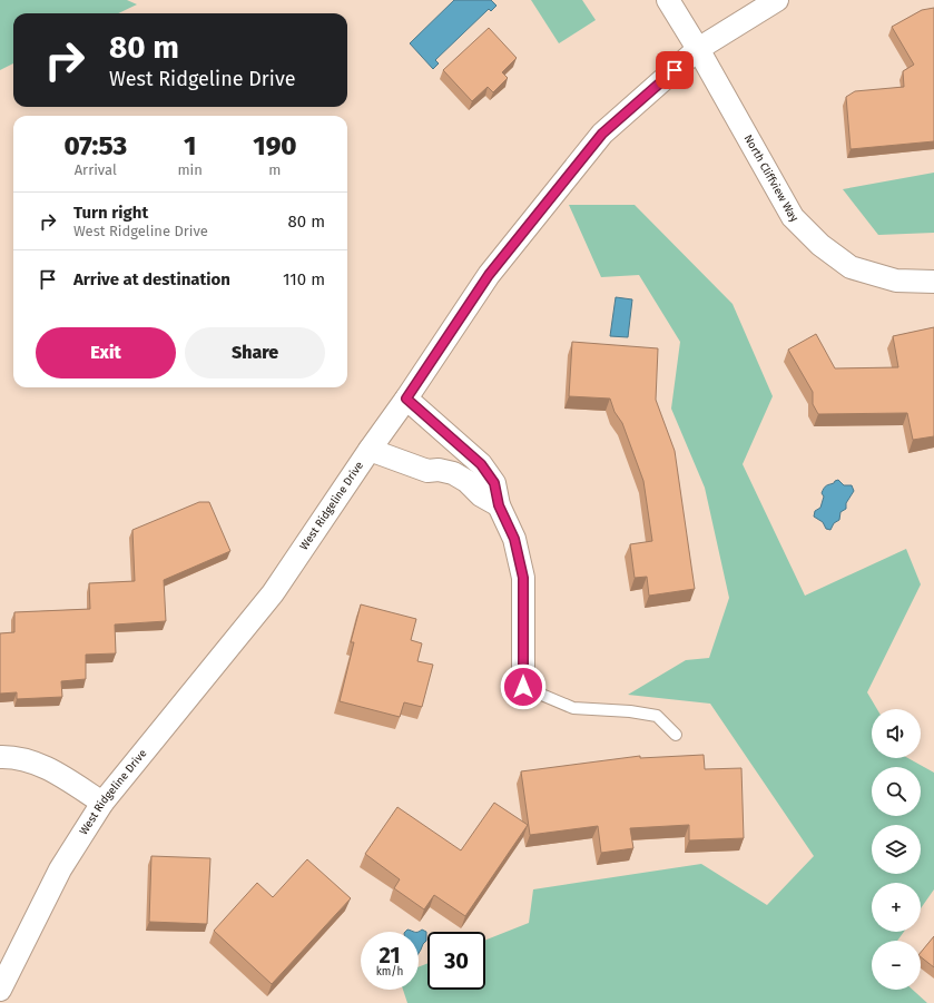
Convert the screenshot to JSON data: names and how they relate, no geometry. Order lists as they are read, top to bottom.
{
  "streets": {
    "street": ["North Cliffview Way", "West Ridgeline Drive"]
  },
  "crossings": [
    ["North Cliffview Way", "West Ridgeline Drive"]
  ],
  "page": {
    "turn": ["80 m", "West Ridgeline Drive"],
    "eta": [
      "07:53",
      "Arrival",
      "1",
      "min",
      "190",
      "m"
    ],
    "list": [
      {
        "name": "Turn right",
        "note": "West Ridgeline Drive",
        "value": "80 m"
      },
      {
        "name": "Arrive at destination",
        "value": "110 m"
      }
    ],
    "buttons": ["Exit", "Share"],
    "map_buttons": ["+", "−"],
    "speed": "21 km/h",
    "limit": "30"
  }
}
